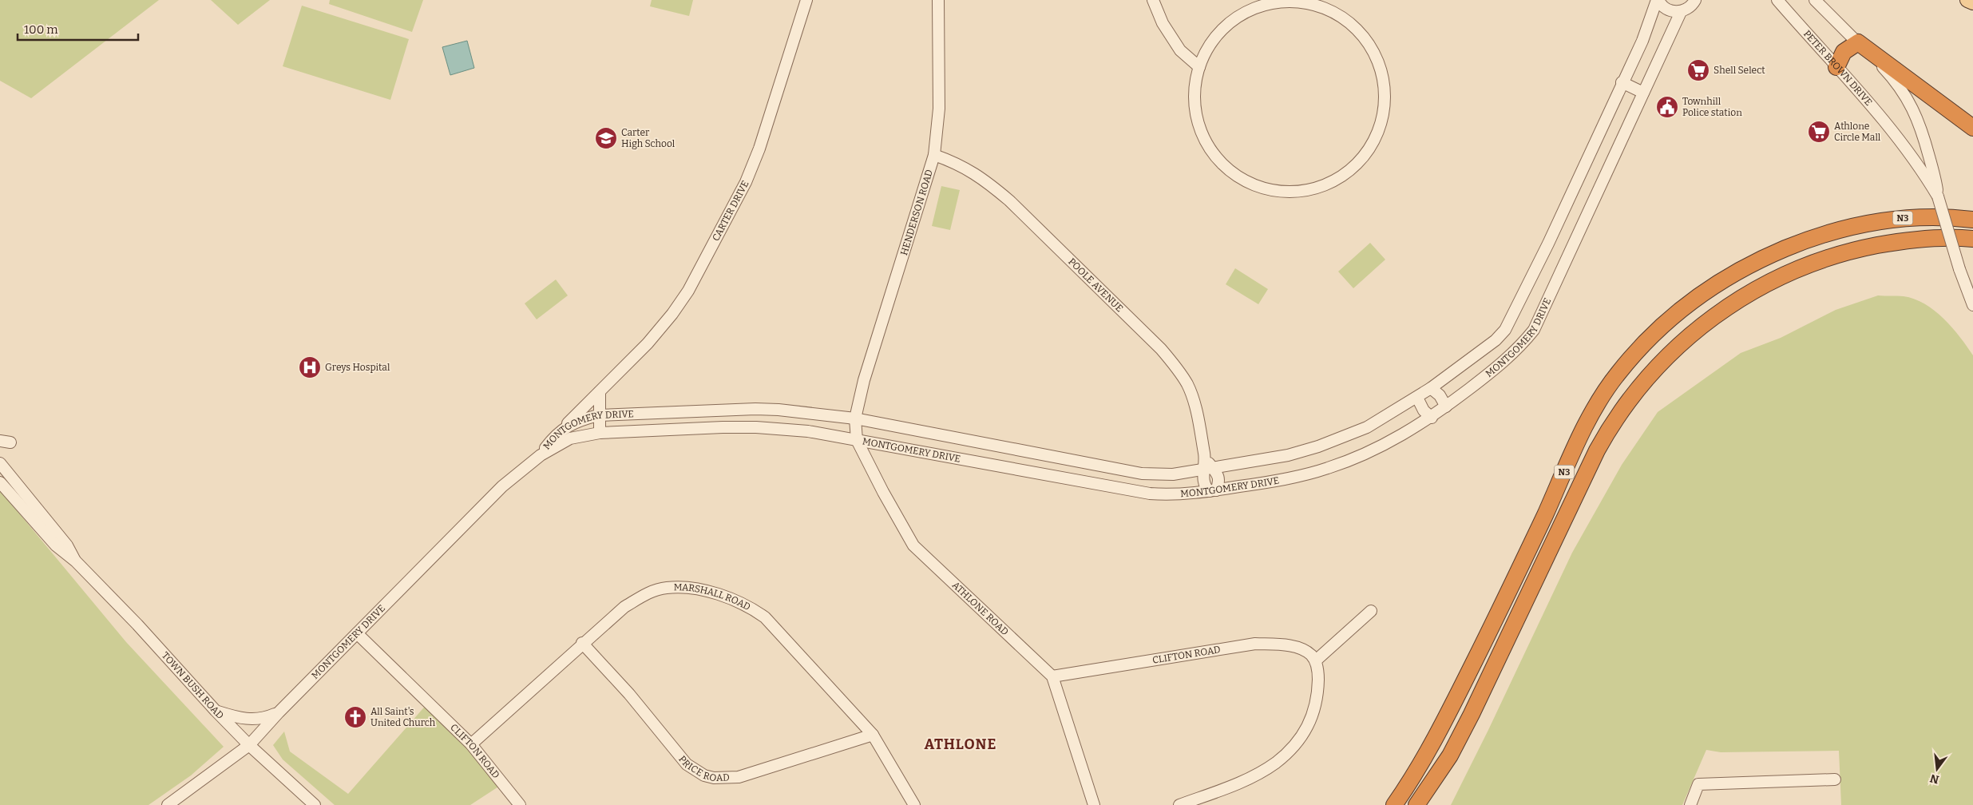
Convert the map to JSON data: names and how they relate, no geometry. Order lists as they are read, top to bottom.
{
  "streets": {
    "highway": ["N3"],
    "street": [
      "PETER BROWN DRIVE",
      "CARTER DRIVE",
      "HENDERSON ROAD",
      "POOLE AVENUE",
      "MONTGOMERY DRIVE",
      "MARSHALL ROAD",
      "ATHLONE ROAD",
      "CLIFTON ROAD",
      "TOWN BUSH ROAD",
      "PRICE ROAD"
    ]
  },
  "crossings": [
    ["CARTER DRIVE", "MONTGOMERY DRIVE"],
    ["HENDERSON ROAD", "POOLE AVENUE"],
    ["HENDERSON ROAD", "MONTGOMERY DRIVE"],
    ["HENDERSON ROAD", "ATHLONE ROAD"],
    ["POOLE AVENUE", "MONTGOMERY DRIVE"],
    ["MONTGOMERY DRIVE", "ATHLONE ROAD"],
    ["MONTGOMERY DRIVE", "CLIFTON ROAD"],
    ["MONTGOMERY DRIVE", "TOWN BUSH ROAD"],
    ["MARSHALL ROAD", "CLIFTON ROAD"],
    ["MARSHALL ROAD", "PRICE ROAD"],
    ["ATHLONE ROAD", "CLIFTON ROAD"]
  ],
  "districts": ["ATHLONE"],
  "places": {
    "supermarket": ["Shell Select", "Athlone Circle Mall"],
    "public building": ["Townhill Police station"],
    "school or university": ["Carter High School"],
    "hospital": ["Greys Hospital"],
    "church": ["All Saint's United Church"]
  },
  "scale_bar": "100 m",
  "north": "bottom"
}
